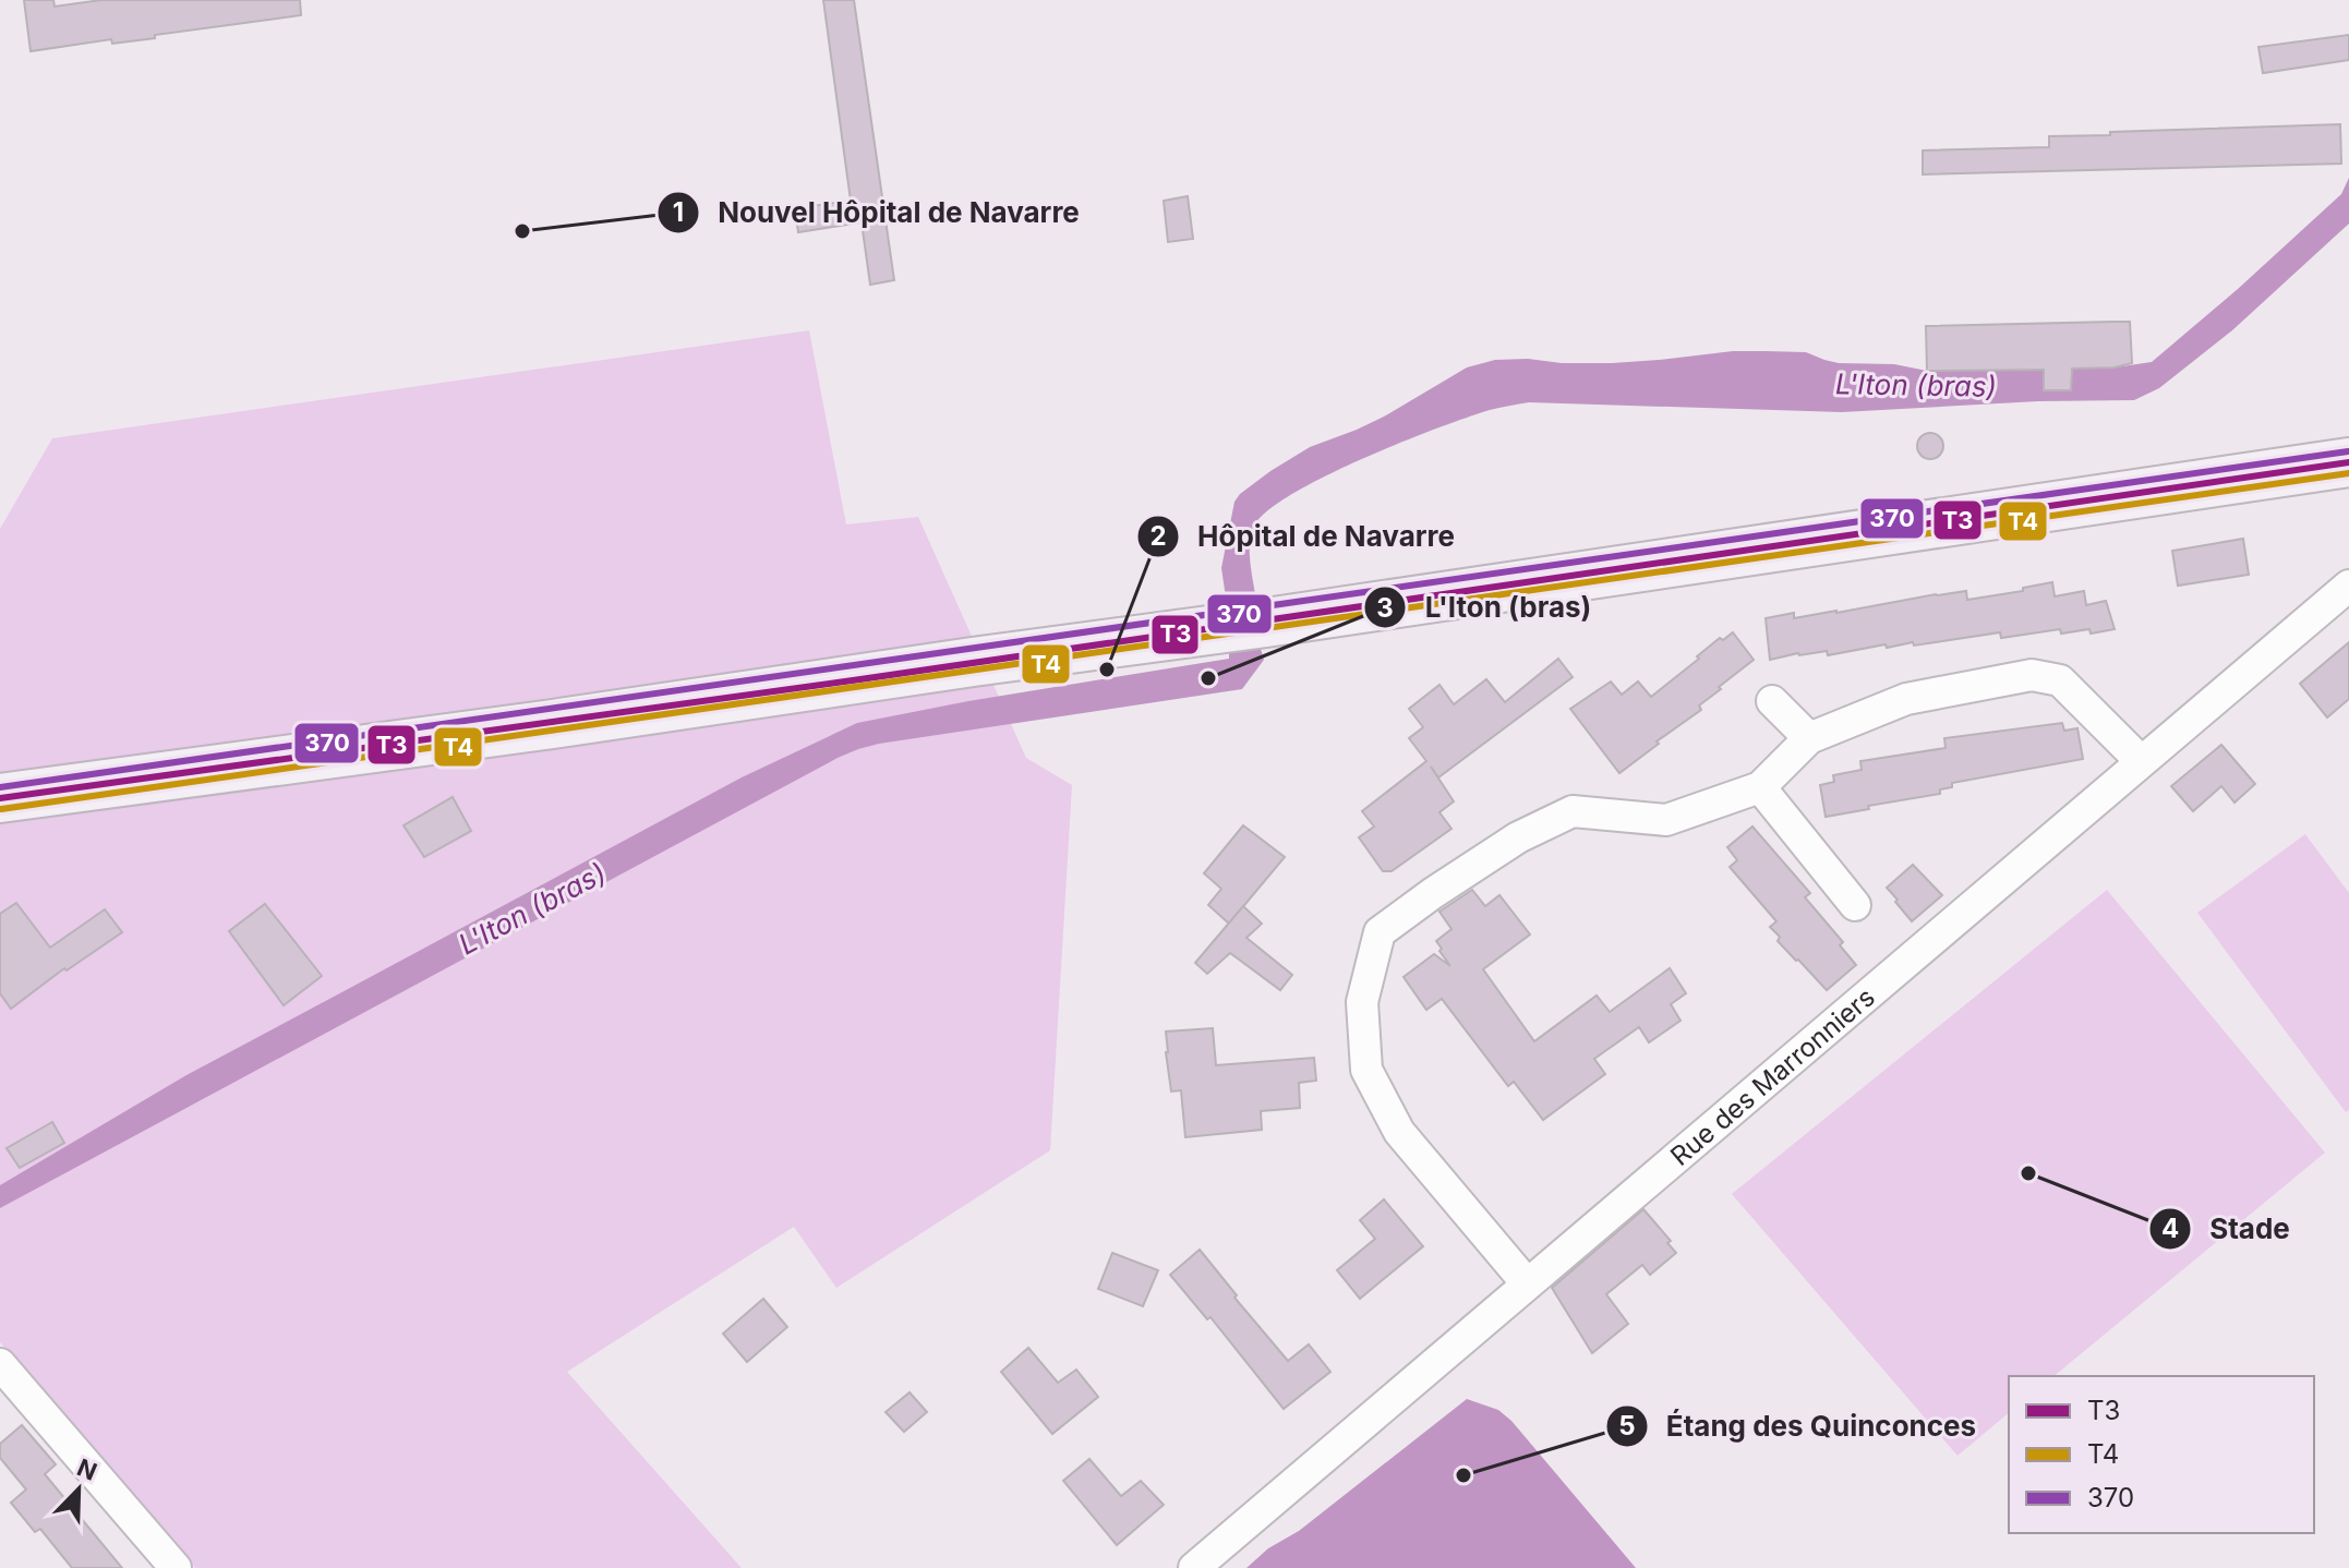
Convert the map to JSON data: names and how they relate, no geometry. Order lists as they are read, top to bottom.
{
  "streets": {
    "street": ["Rue des Marronniers"]
  },
  "water": ["L'Iton (bras)"],
  "places": [
    "Nouvel Hôpital de Navarre",
    "Hôpital de Navarre",
    "L'Iton (bras)",
    "Stade",
    "Étang des Quinconces"
  ],
  "lines": ["transit line 370", "transit line T3", "transit line T4"],
  "legend": ["T3", "T4", "370"],
  "north": "top right"
}
